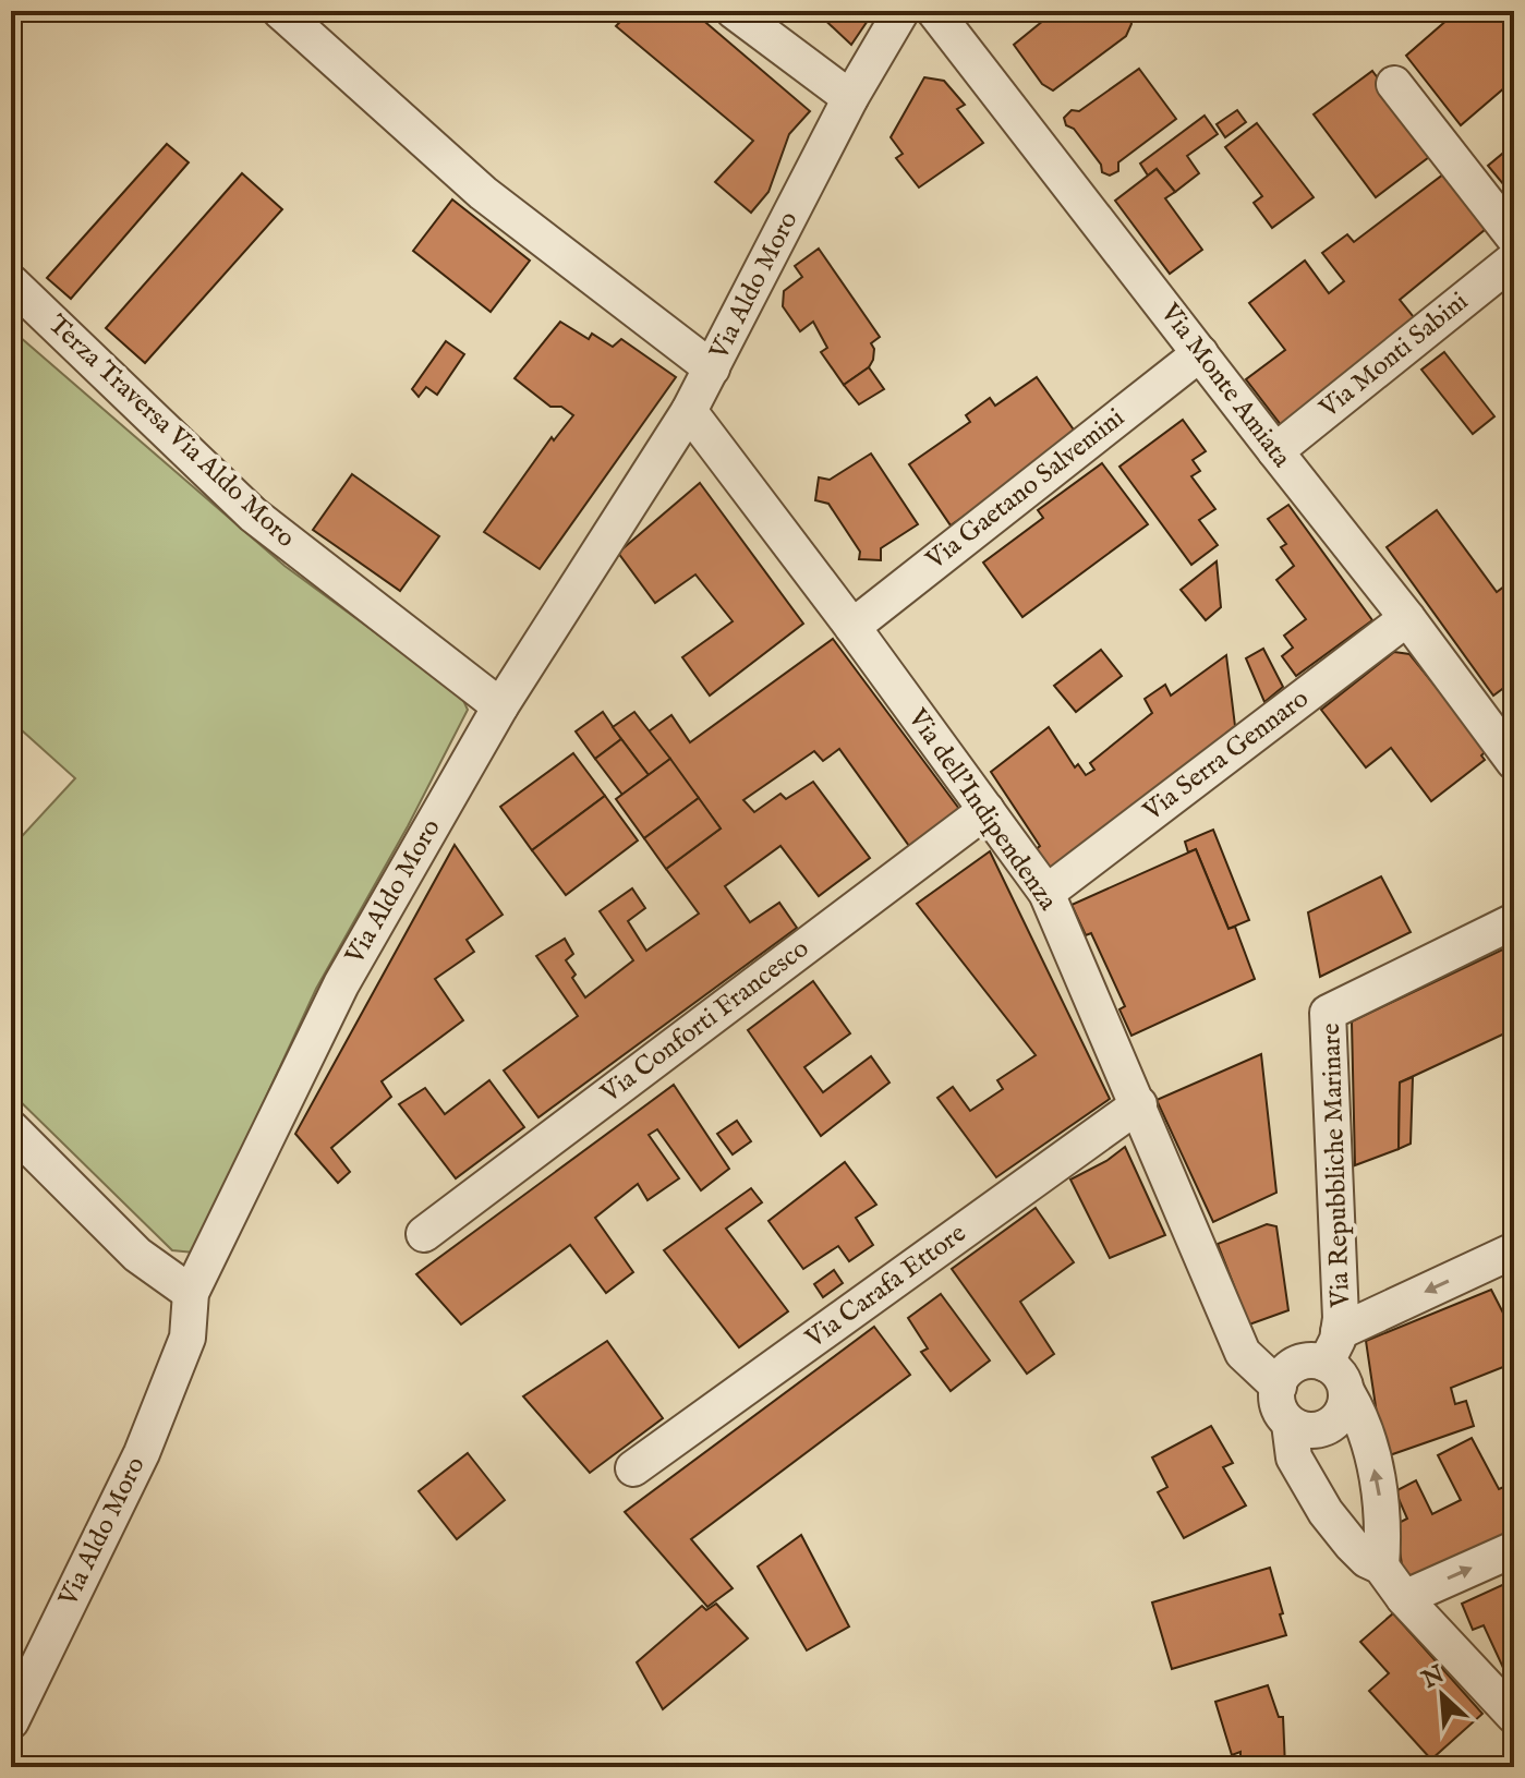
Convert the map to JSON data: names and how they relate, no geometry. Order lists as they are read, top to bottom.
{
  "streets": {
    "street": [
      "Via Aldo Moro",
      "Via Monti Sabini",
      "Via Monte Amiata",
      "Terza Traversa Via Aldo Moro",
      "Via Gaetano Salvemini",
      "Via Serra Gennaro",
      "Via dell'Indipendenza",
      "Via Conforti Francesco",
      "Via Repubbliche Marinare",
      "Via Carafa Ettore"
    ]
  },
  "crossings": [
    ["Via Aldo Moro", "Terza Traversa Via Aldo Moro"],
    ["Via Aldo Moro", "Via dell'Indipendenza"],
    ["Via Monti Sabini", "Via Monte Amiata"],
    ["Via Monte Amiata", "Via Gaetano Salvemini"],
    ["Via Monte Amiata", "Via Serra Gennaro"],
    ["Via Gaetano Salvemini", "Via dell'Indipendenza"],
    ["Via Serra Gennaro", "Via dell'Indipendenza"],
    ["Via dell'Indipendenza", "Via Conforti Francesco"],
    ["Via dell'Indipendenza", "Via Repubbliche Marinare"],
    ["Via dell'Indipendenza", "Via Carafa Ettore"]
  ],
  "north": "top left"
}
